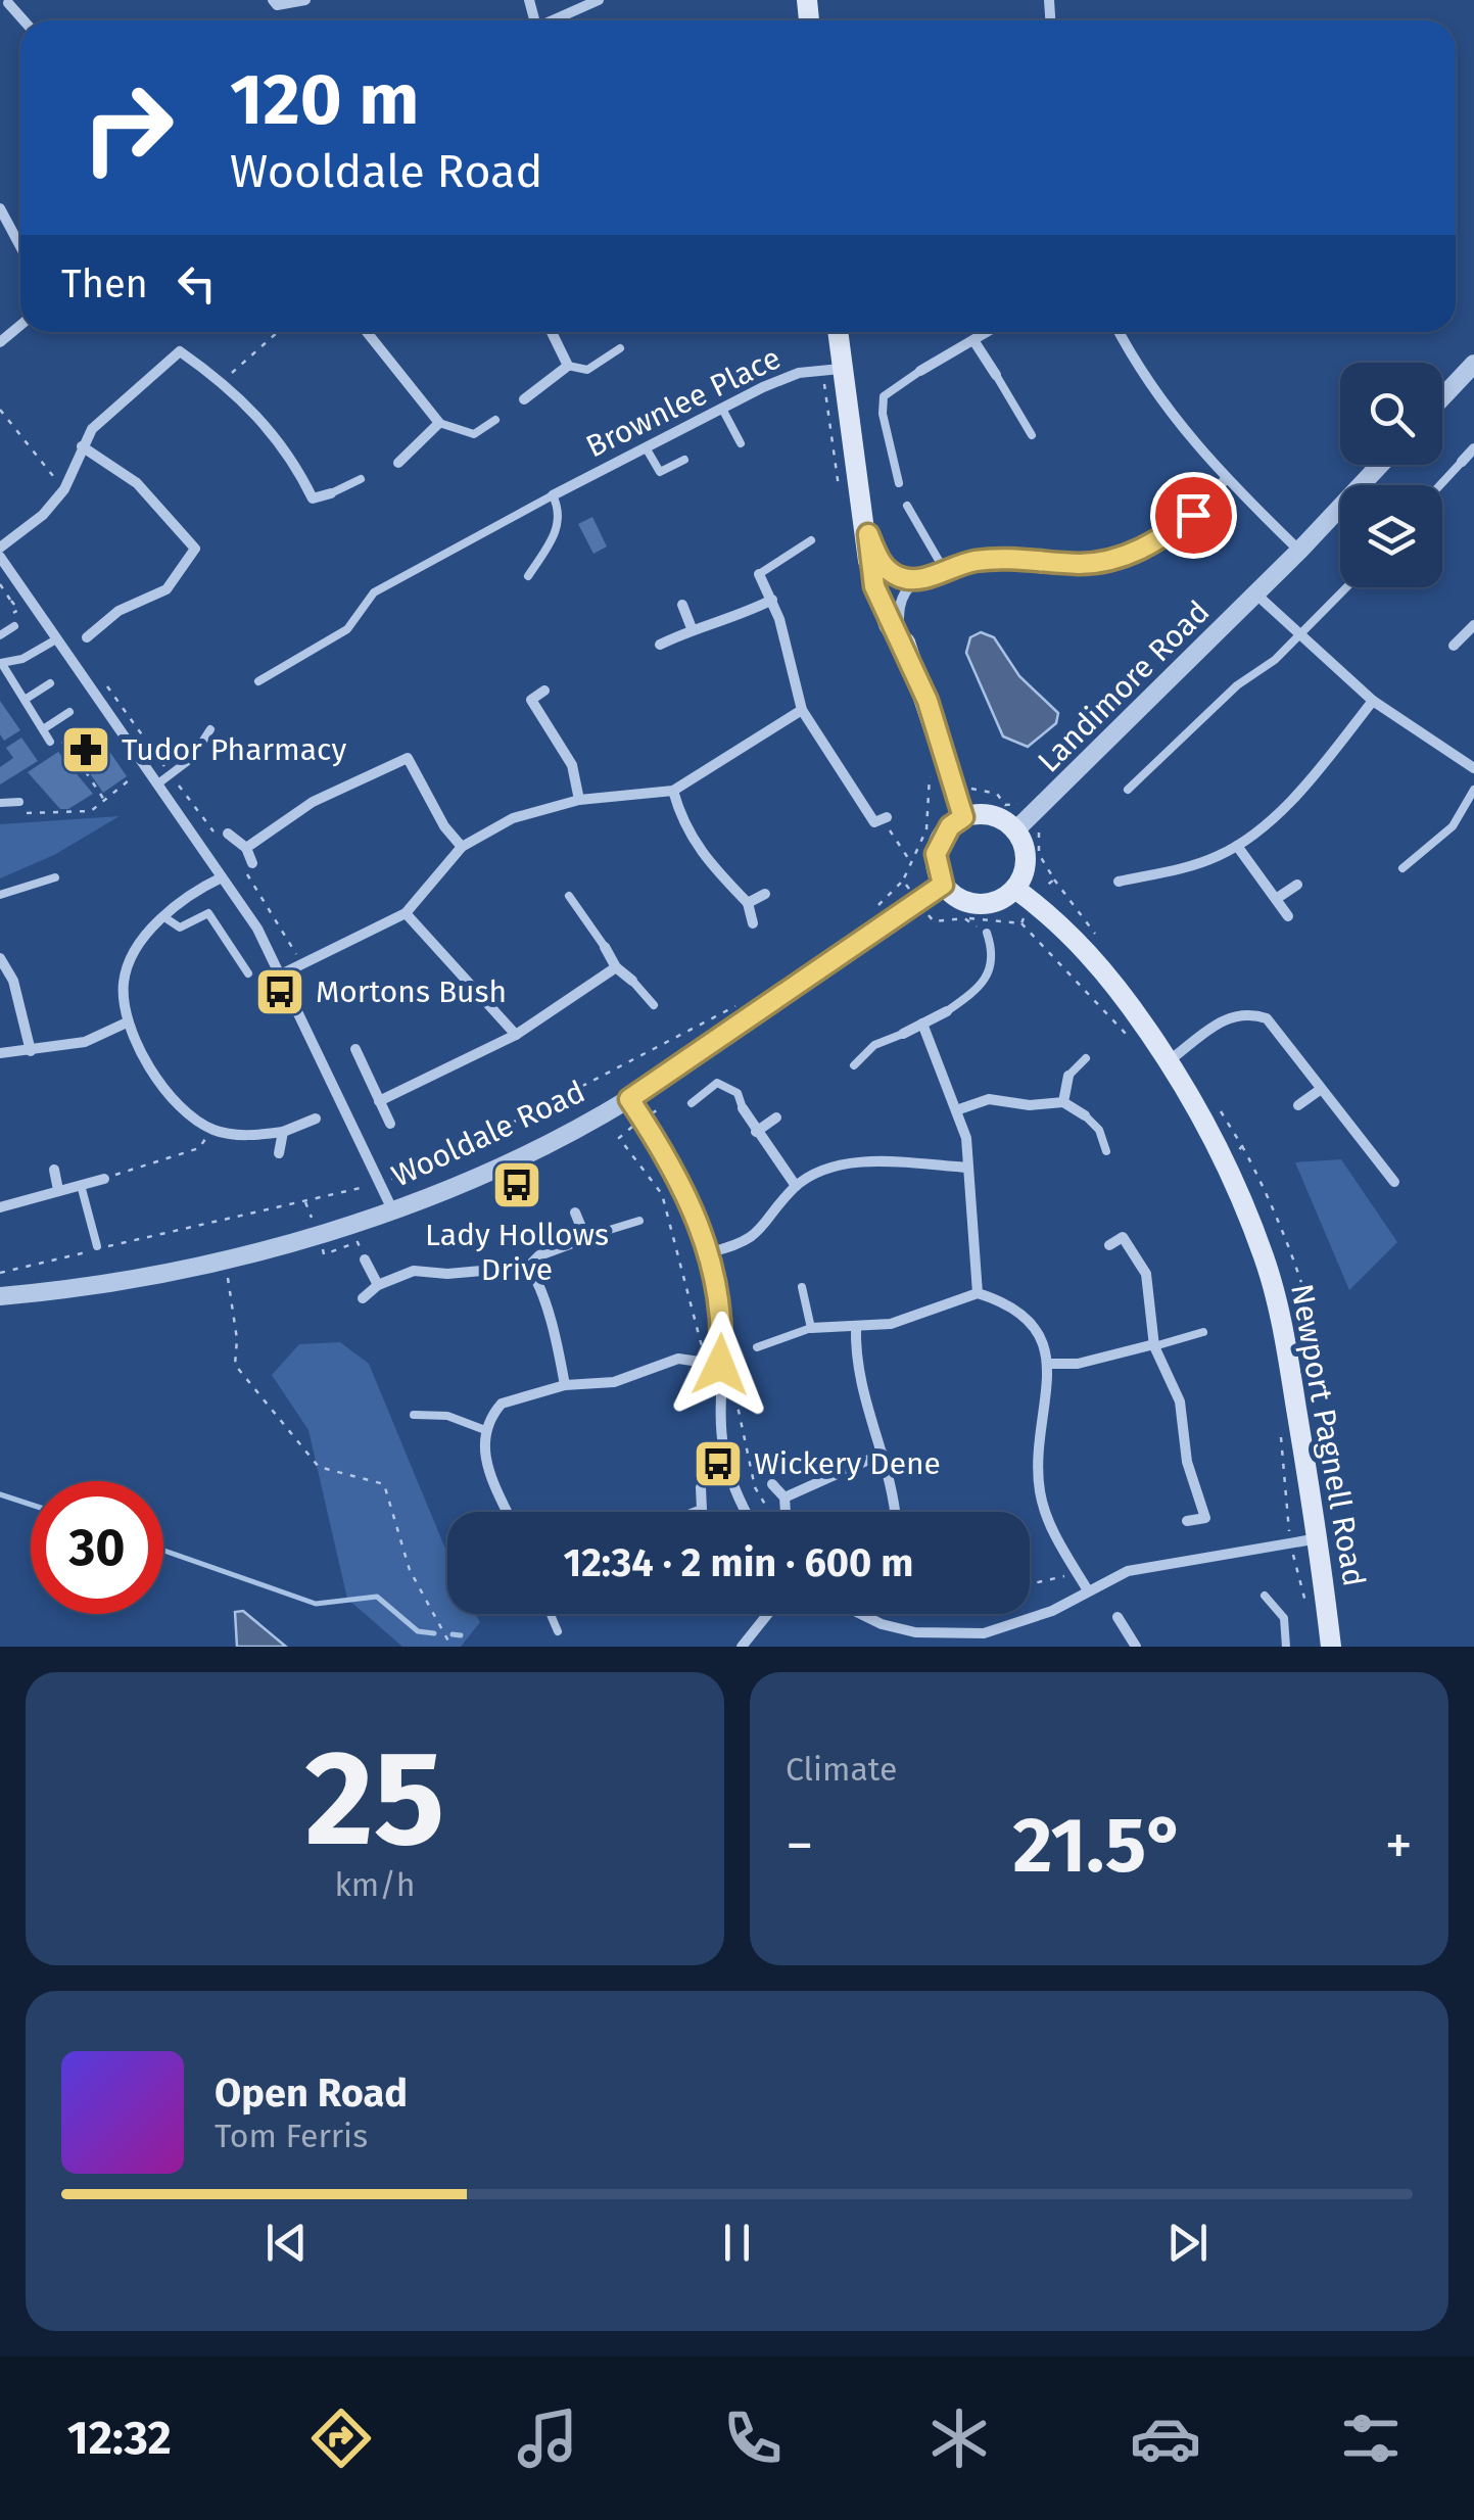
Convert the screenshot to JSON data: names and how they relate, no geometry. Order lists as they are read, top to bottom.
{
  "streets": {
    "main road": ["Newport Pagnell Road"],
    "street": ["Brownlee Place", "Landimore Road", "Wooldale Road"]
  },
  "crossings": [
    ["Landimore Road", "Wooldale Road"],
    ["Landimore Road", "Newport Pagnell Road"],
    ["Wooldale Road", "Newport Pagnell Road"]
  ],
  "places": {
    "pharmacy": ["Tudor Pharmacy"],
    "bus stop": ["Mortons Bush", "Lady Hollows Drive", "Wickery Dene"]
  },
  "page": {
    "turn": ["120 m", "Wooldale Road"],
    "then": "Then",
    "limit": "30",
    "trip": "12:34 · 2 min · 600 m",
    "tile": [
      ["25", "km/h"],
      "Climate"
    ],
    "heat": ["−", "21.5°", "+"],
    "song": ["Open Road", "Tom Ferris"],
    "tabs": "12:32"
  }
}
